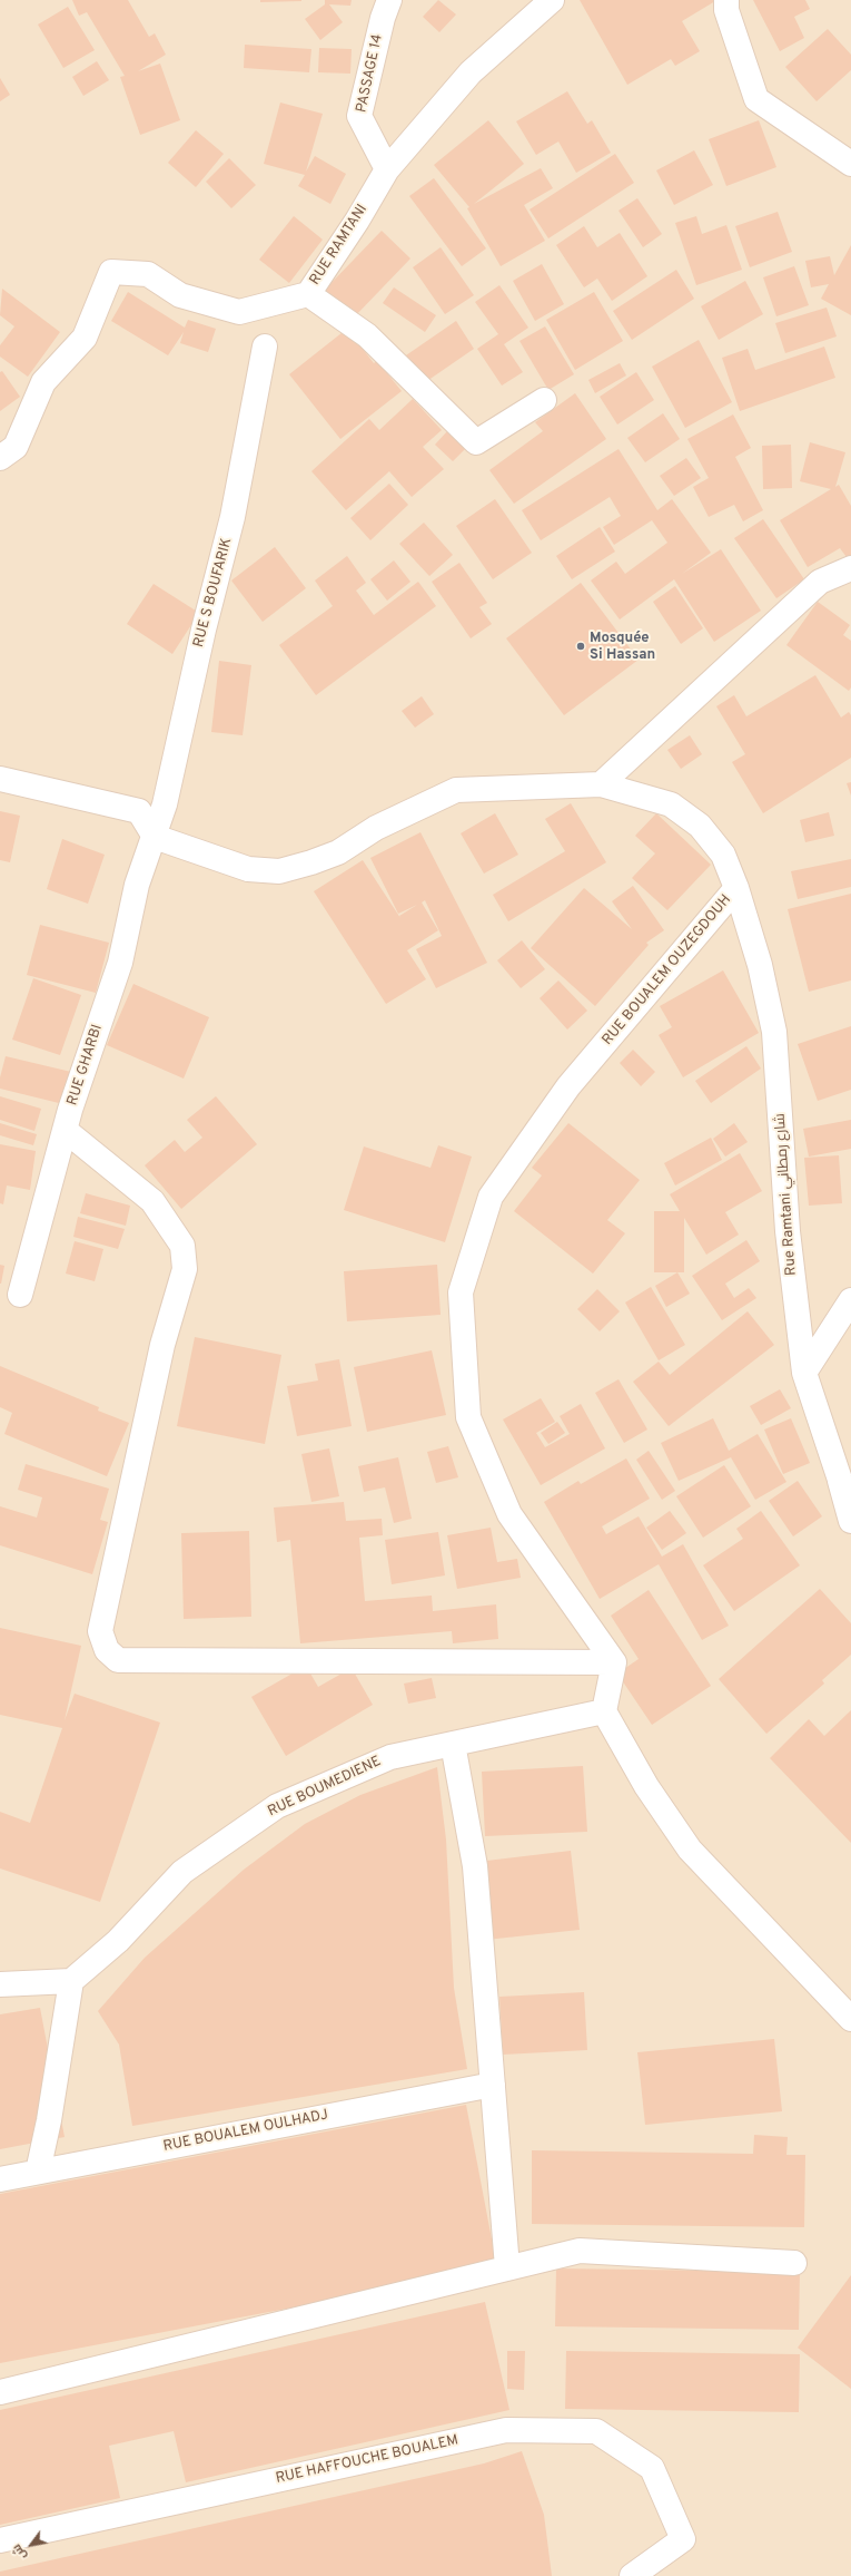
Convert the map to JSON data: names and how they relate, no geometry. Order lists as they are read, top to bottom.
{
  "streets": {
    "street": [
      "PASSAGE 14",
      "RUE RAMTANI",
      "RUE S BOUFARIK",
      "RUE BOUALEM OUZEGDOUH",
      "RUE GHARBI",
      "Rue Ramtani شارع رمطاني",
      "RUE BOUMEDIENE",
      "RUE BOUALEM OULHADJ",
      "RUE HAFFOUCHE BOUALEM"
    ]
  },
  "crossings": [
    ["PASSAGE 14", "RUE RAMTANI"],
    ["RUE S BOUFARIK", "RUE BOUALEM OUZEGDOUH"],
    ["RUE S BOUFARIK", "RUE GHARBI"],
    ["RUE BOUALEM OUZEGDOUH", "RUE GHARBI"],
    ["RUE BOUALEM OUZEGDOUH", "Rue Ramtani شارع رمطاني"]
  ],
  "places": ["Mosquée Si Hassan"],
  "north": "bottom left"
}
